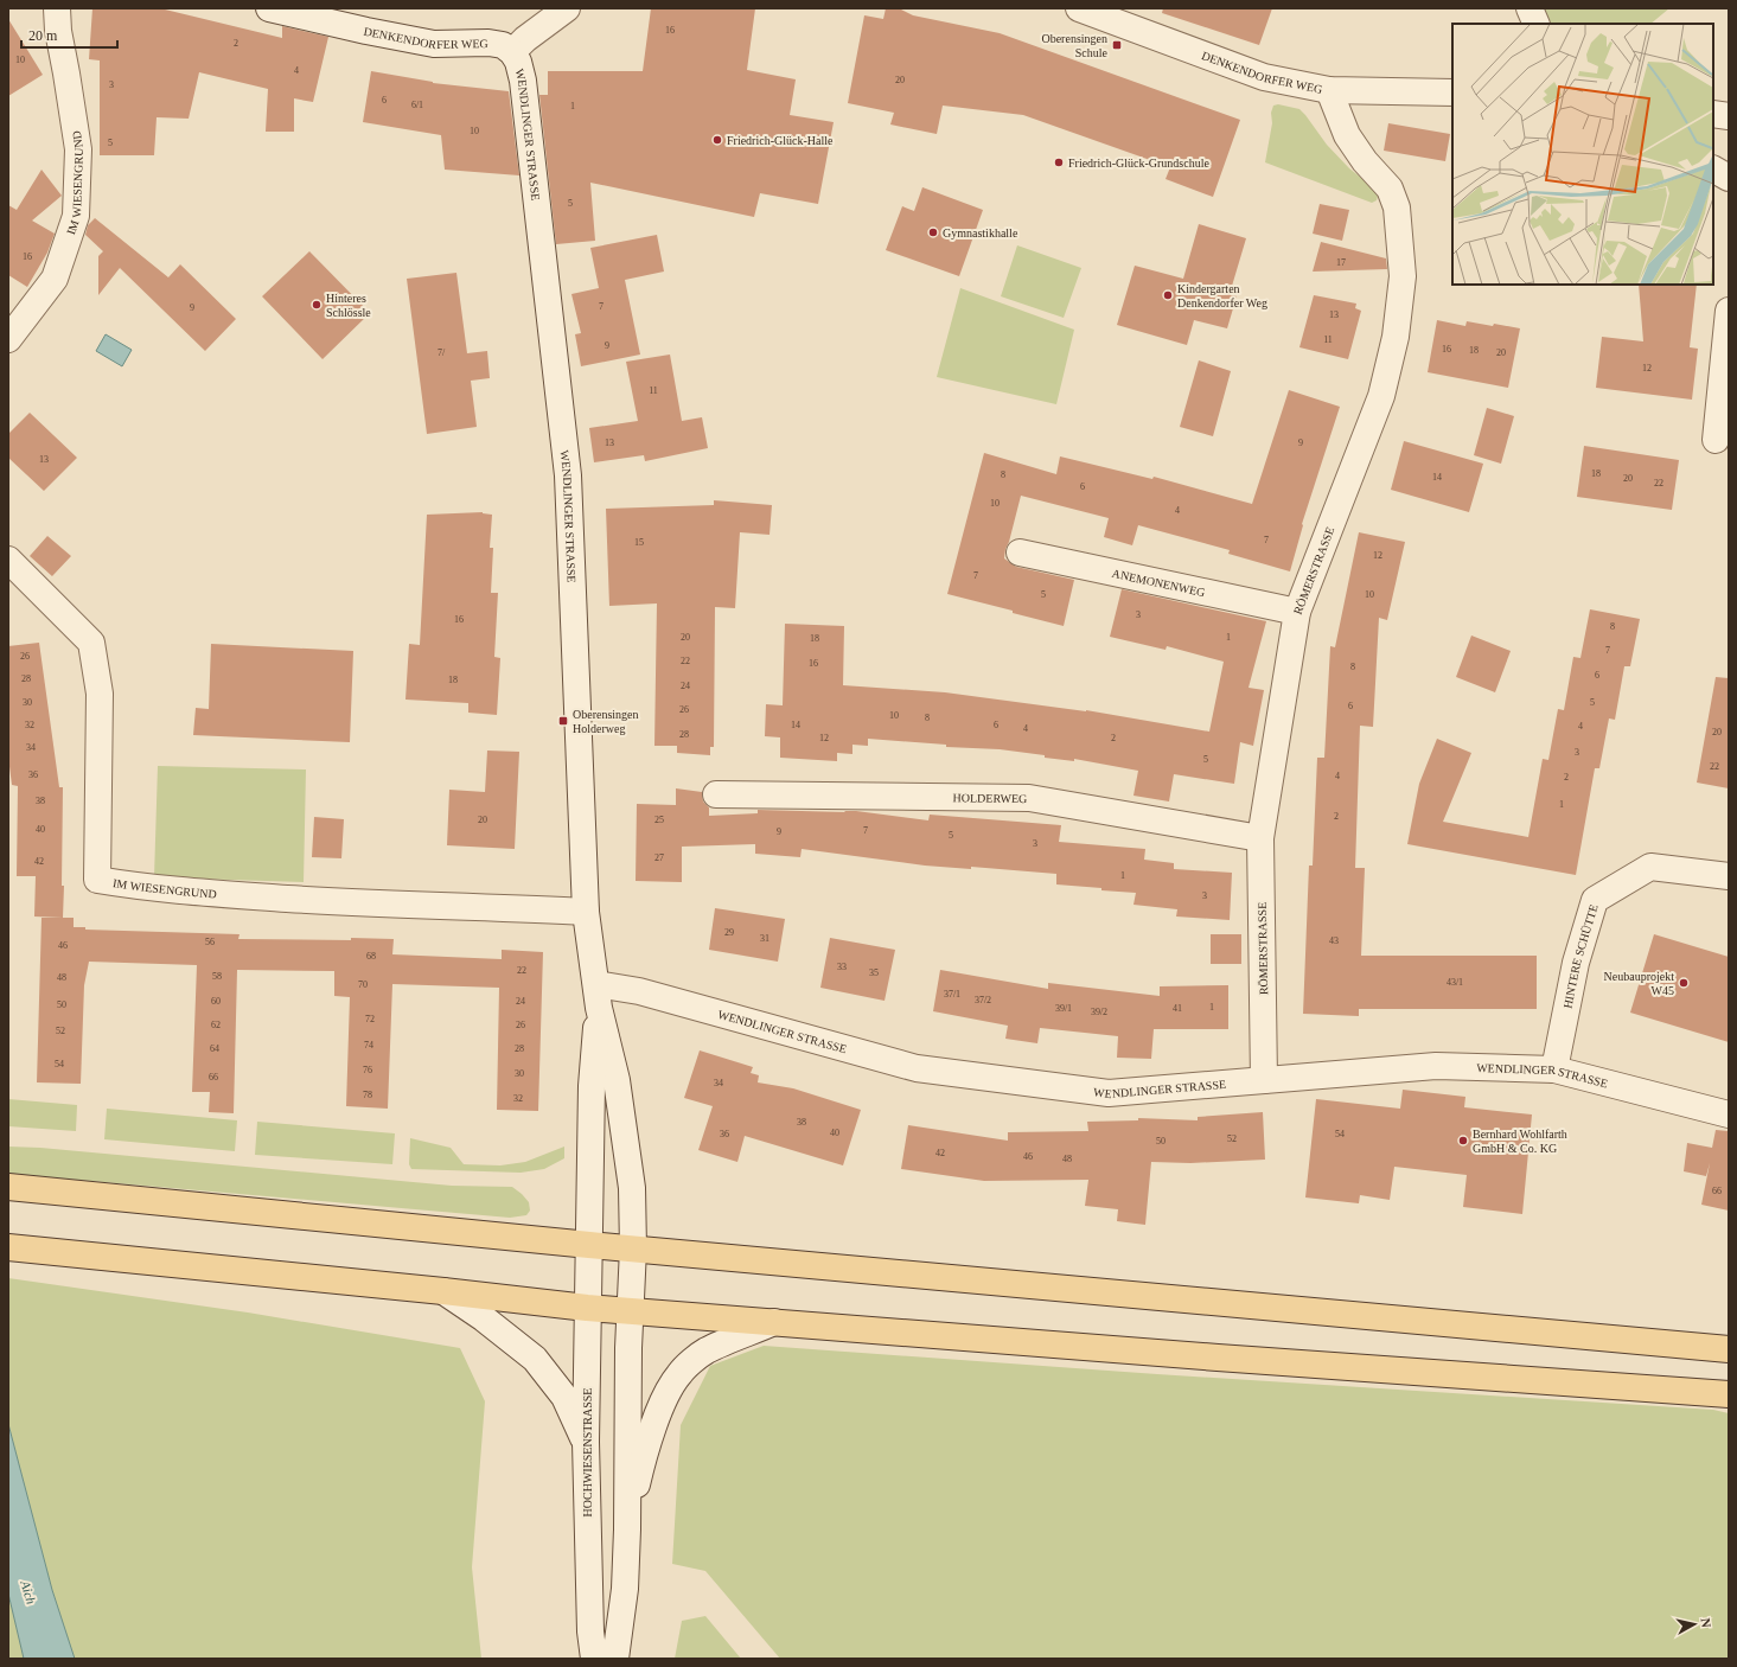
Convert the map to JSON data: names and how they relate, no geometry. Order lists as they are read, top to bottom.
{
  "streets": {
    "street": [
      "DENKENDORFER WEG",
      "WENDLINGER STRASSE",
      "IM WIESENGRUND",
      "RÖMERSTRASSE",
      "ANEMONENWEG",
      "HOLDERWEG",
      "HINTERE SCHÜTTE",
      "HOCHWIESENSTRASSE"
    ]
  },
  "crossings": [
    ["DENKENDORFER WEG", "WENDLINGER STRASSE"],
    ["DENKENDORFER WEG", "RÖMERSTRASSE"],
    ["WENDLINGER STRASSE", "IM WIESENGRUND"],
    ["WENDLINGER STRASSE", "RÖMERSTRASSE"],
    ["WENDLINGER STRASSE", "HINTERE SCHÜTTE"],
    ["WENDLINGER STRASSE", "HOCHWIESENSTRASSE"],
    ["RÖMERSTRASSE", "ANEMONENWEG"],
    ["RÖMERSTRASSE", "HOLDERWEG"]
  ],
  "water": ["Aich"],
  "places": {
    "transit": ["Oberensingen Schule", "Oberensingen Holderweg"],
    "other": [
      "Friedrich-Glück-Halle",
      "Friedrich-Glück-Grundschule",
      "Gymnastikhalle",
      "Kindergarten Denkendorfer Weg",
      "Hinteres Schlössle",
      "Neubauprojekt W45",
      "Bernhard Wohlfarth GmbH & Co. KG"
    ]
  },
  "house_numbers": [
    "16",
    "2",
    "10",
    "4",
    "20",
    "3",
    "6",
    "6/1",
    "1",
    "10",
    "5",
    "5",
    "16",
    "17",
    "7",
    "9",
    "13",
    "11",
    "9",
    "16",
    "18",
    "7/",
    "20",
    "12",
    "11",
    "13",
    "9",
    "13",
    "18",
    "8",
    "14",
    "20",
    "22",
    "6",
    "10",
    "4",
    "7",
    "15",
    "12",
    "7",
    "5",
    "10",
    "3",
    "16",
    "8",
    "20",
    "1",
    "18",
    "7",
    "26",
    "22",
    "16",
    "8",
    "6",
    "28",
    "18",
    "24",
    "30",
    "5",
    "6",
    "26",
    "10",
    "8",
    "32",
    "14",
    "6",
    "4",
    "4",
    "20",
    "28",
    "12",
    "2",
    "34",
    "3",
    "5",
    "22",
    "36",
    "4",
    "2",
    "38",
    "1",
    "2",
    "20",
    "25",
    "40",
    "7",
    "9",
    "5",
    "3",
    "27",
    "42",
    "1",
    "3",
    "29",
    "31",
    "43",
    "56",
    "46",
    "68",
    "33",
    "22",
    "35",
    "58",
    "48",
    "43/1",
    "70",
    "37/1",
    "37/2",
    "60",
    "24",
    "50",
    "1",
    "39/1",
    "41",
    "39/2",
    "72",
    "62",
    "26",
    "52",
    "74",
    "64",
    "28",
    "54",
    "76",
    "30",
    "66",
    "34",
    "78",
    "32",
    "38",
    "40",
    "36",
    "54",
    "52",
    "50",
    "42",
    "46",
    "48",
    "66"
  ],
  "scale_bar": "20 m",
  "north": "right"
}
